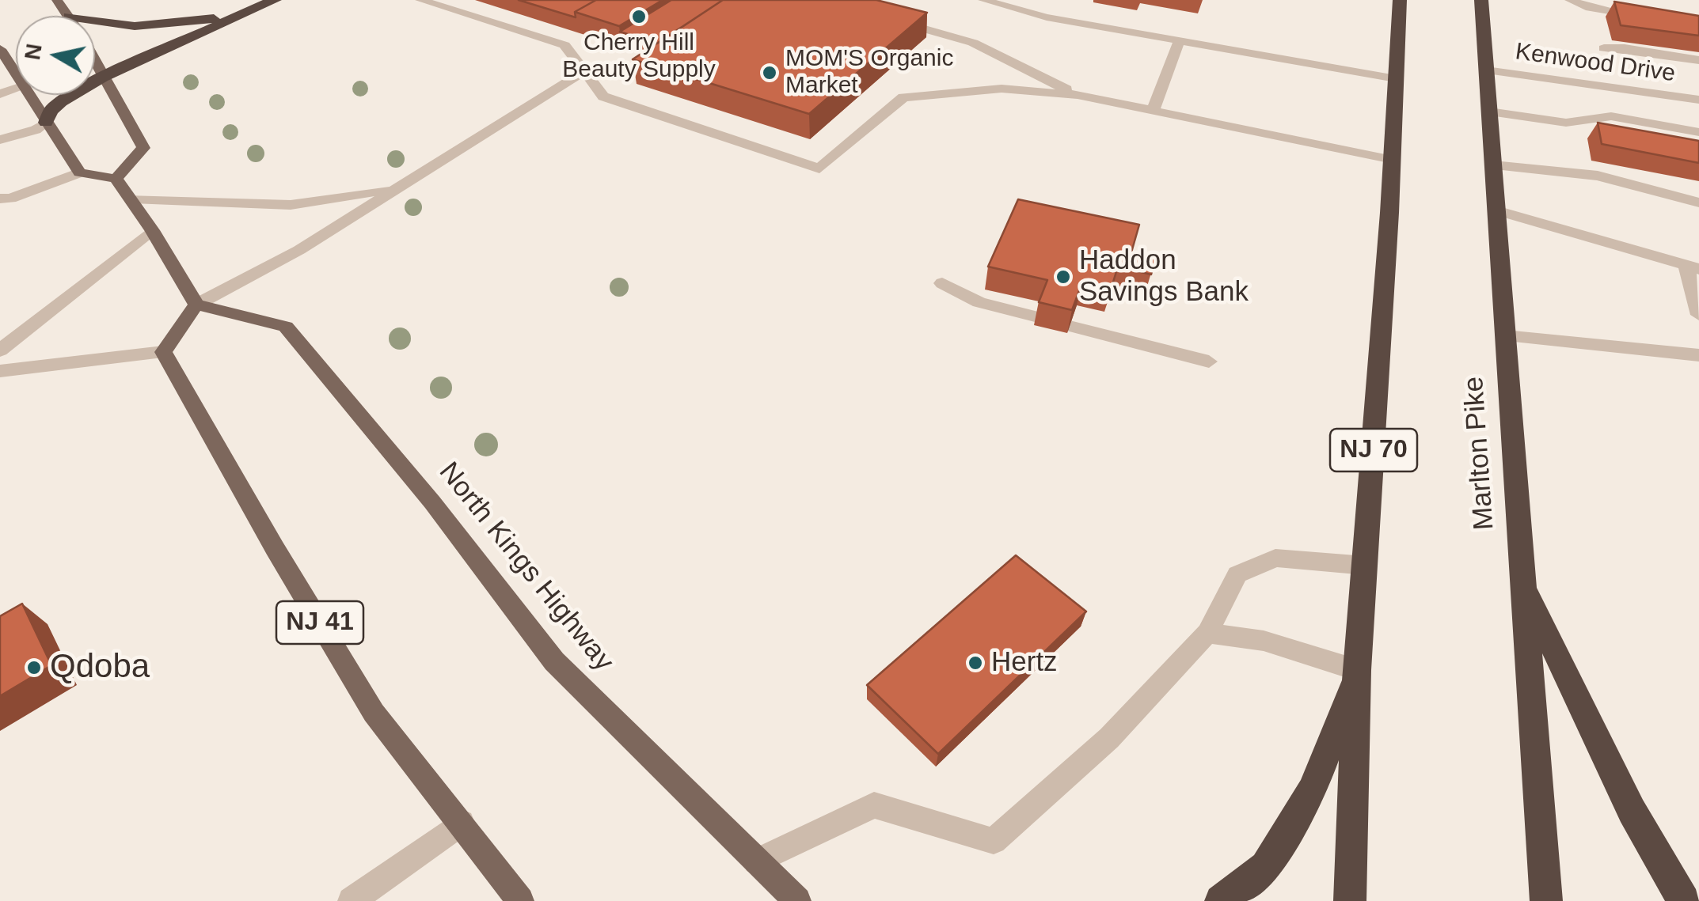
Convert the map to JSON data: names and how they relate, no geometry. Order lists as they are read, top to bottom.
{
  "streets": {
    "highway": ["NJ 70", "Marlton Pike"],
    "main road": ["North Kings Highway", "NJ 41"],
    "street": ["Kenwood Drive"]
  },
  "crossings": [
    ["Kenwood Drive", "Marlton Pike"]
  ],
  "places": [
    "Cherry Hill Beauty Supply",
    "MOM'S Organic Market",
    "Haddon Savings Bank",
    "Hertz",
    "Qdoba"
  ],
  "north": "left"
}
